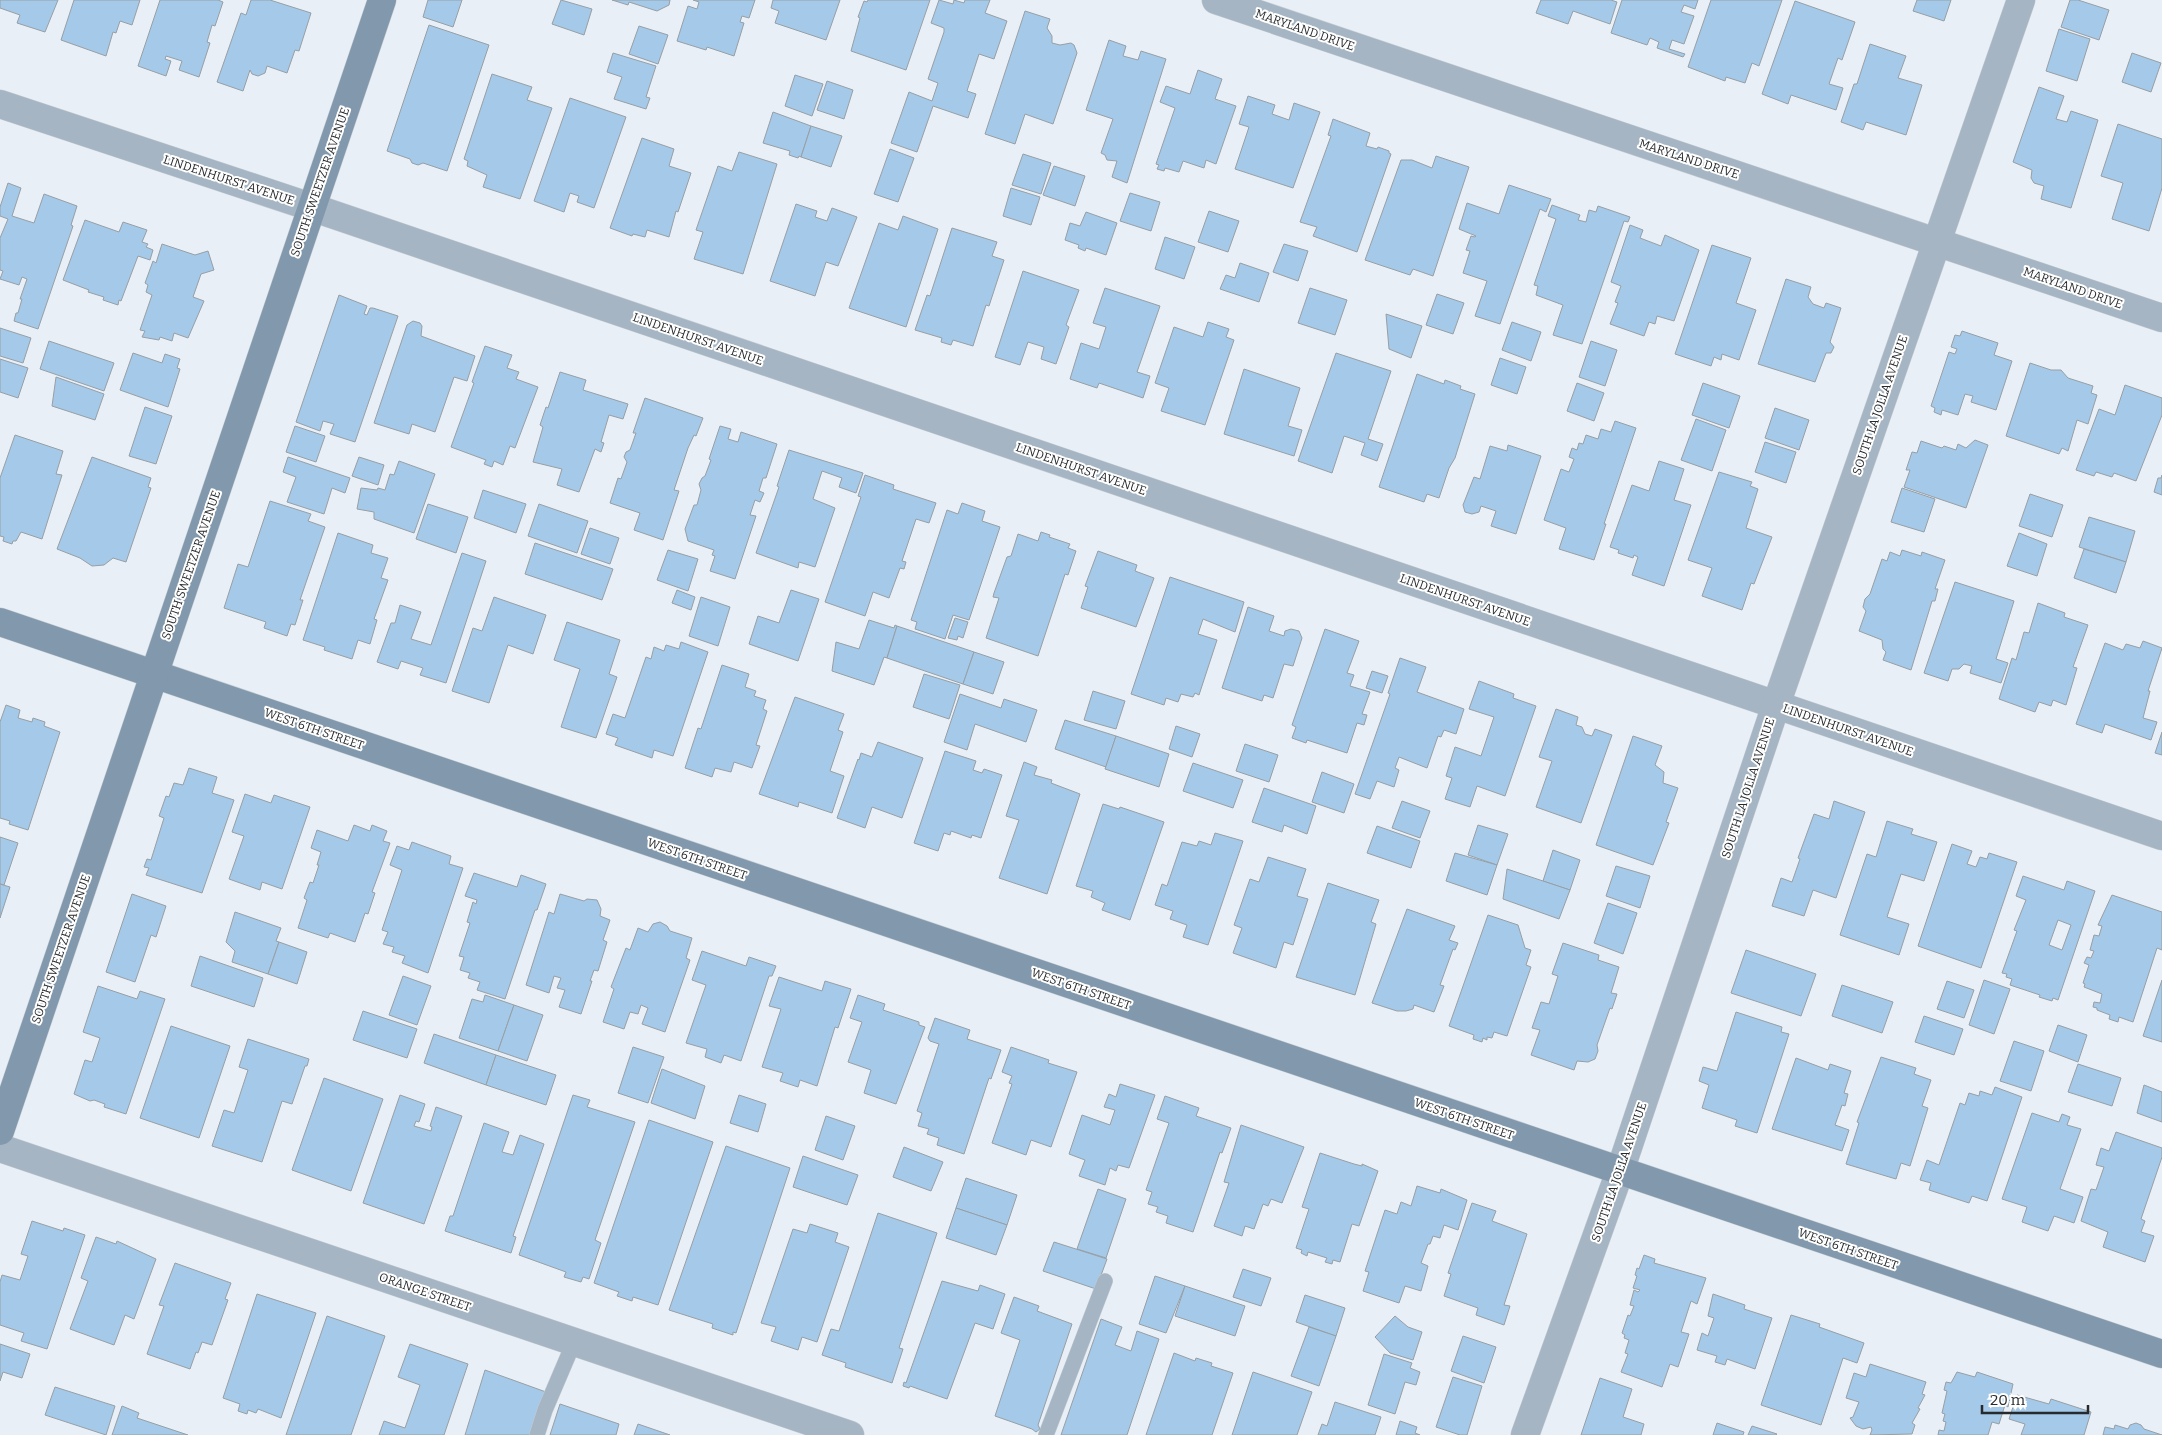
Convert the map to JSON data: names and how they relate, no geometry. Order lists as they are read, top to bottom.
{
  "streets": {
    "street": [
      "MARYLAND DRIVE",
      "LINDENHURST AVENUE",
      "SOUTH SWEETZER AVENUE",
      "SOUTH LA JOLLA AVENUE",
      "WEST 6TH STREET",
      "ORANGE STREET"
    ]
  },
  "crossings": [
    ["MARYLAND DRIVE", "SOUTH LA JOLLA AVENUE"],
    ["LINDENHURST AVENUE", "SOUTH SWEETZER AVENUE"],
    ["LINDENHURST AVENUE", "SOUTH LA JOLLA AVENUE"],
    ["SOUTH SWEETZER AVENUE", "WEST 6TH STREET"],
    ["SOUTH LA JOLLA AVENUE", "WEST 6TH STREET"]
  ],
  "scale_bar": "20 m"
}
